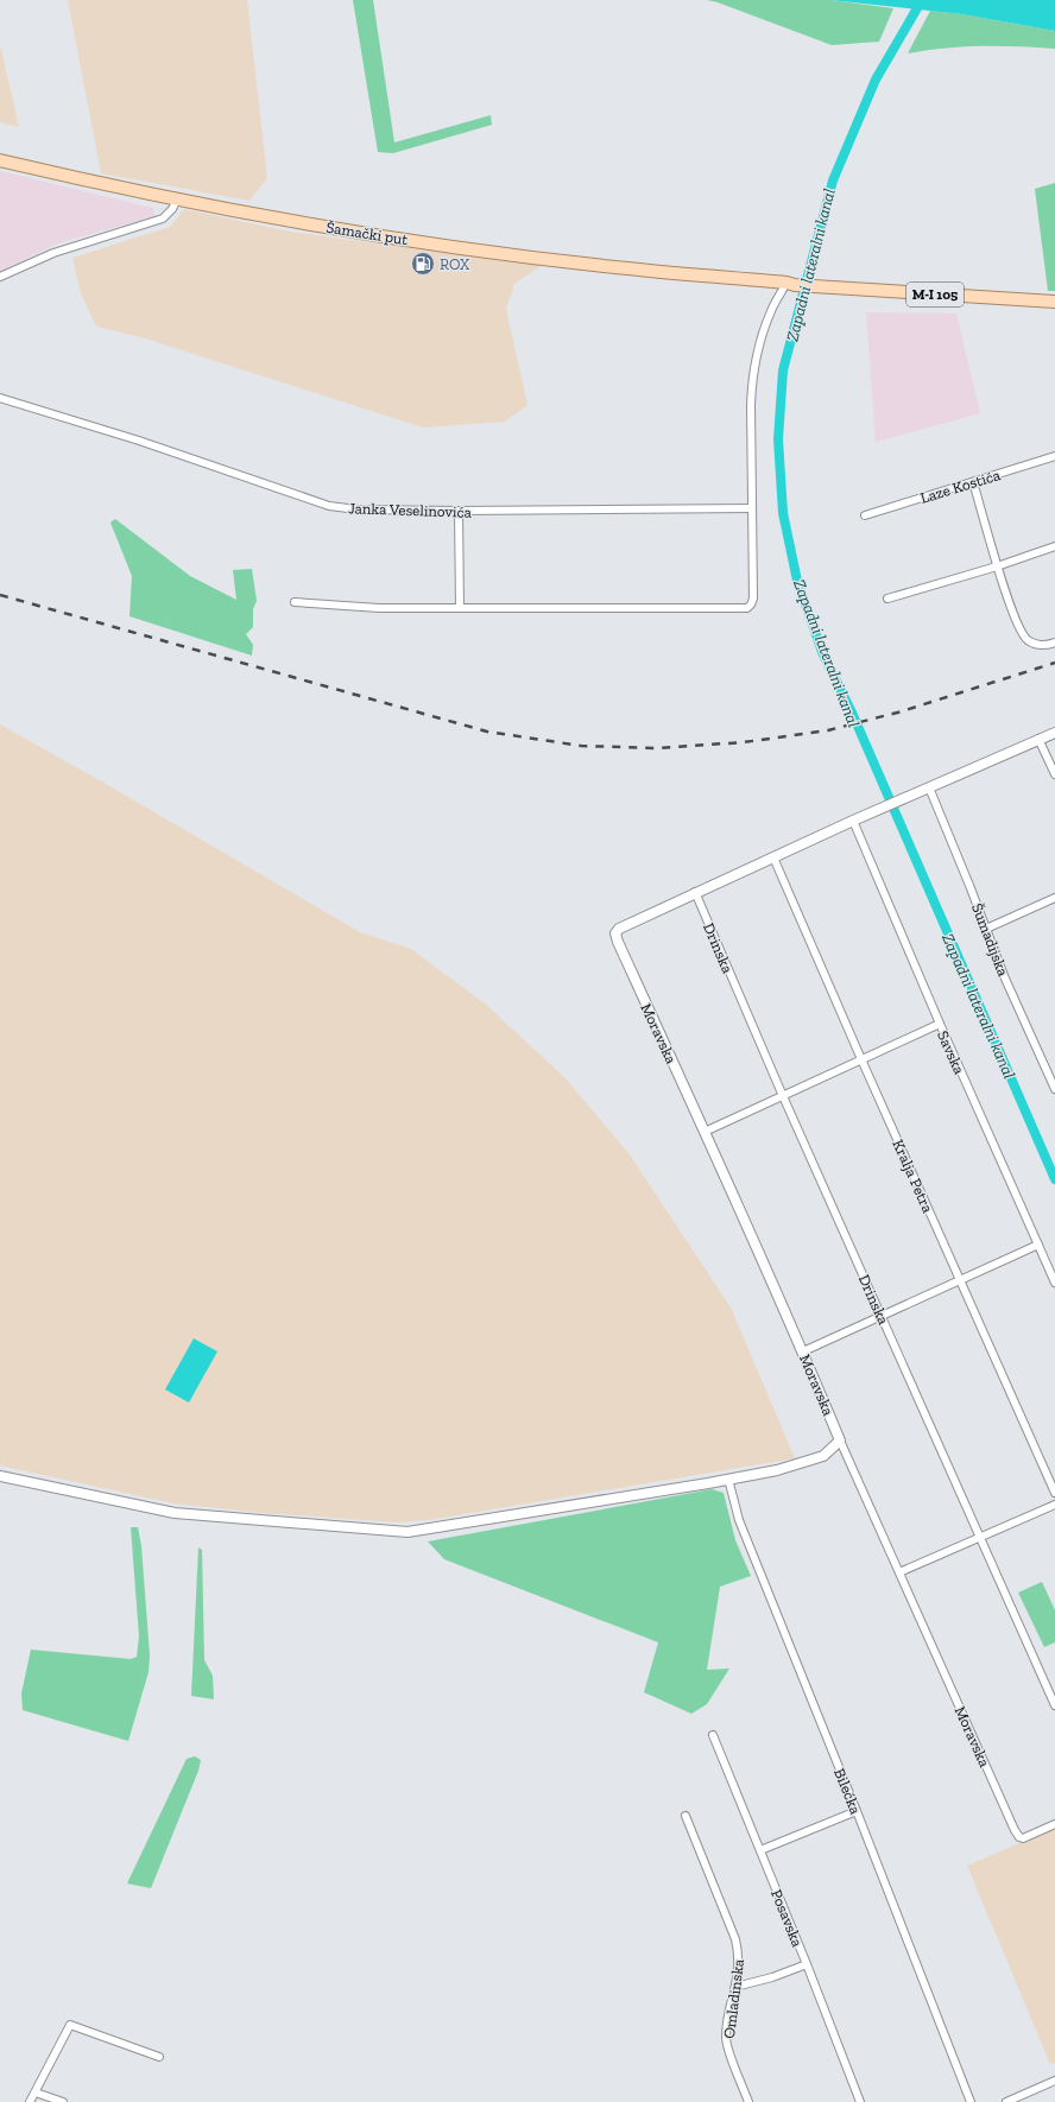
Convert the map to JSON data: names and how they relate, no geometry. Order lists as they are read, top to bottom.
{
  "streets": {
    "main road": ["Šamački put", "M-I 105"],
    "street": [
      "Laze Kostića",
      "Janka Veselinovića",
      "Šumadijska",
      "Drinska",
      "Moravska",
      "Savska",
      "Kralja Petra",
      "Bilećka",
      "Posavska",
      "Omladinska"
    ]
  },
  "crossings": [
    ["Šamački put", "M-I 105"],
    ["Drinska", "Moravska"]
  ],
  "water": ["Zapadni lateralni kanal"],
  "places": {
    "fuel station": ["ROX"]
  }
}
